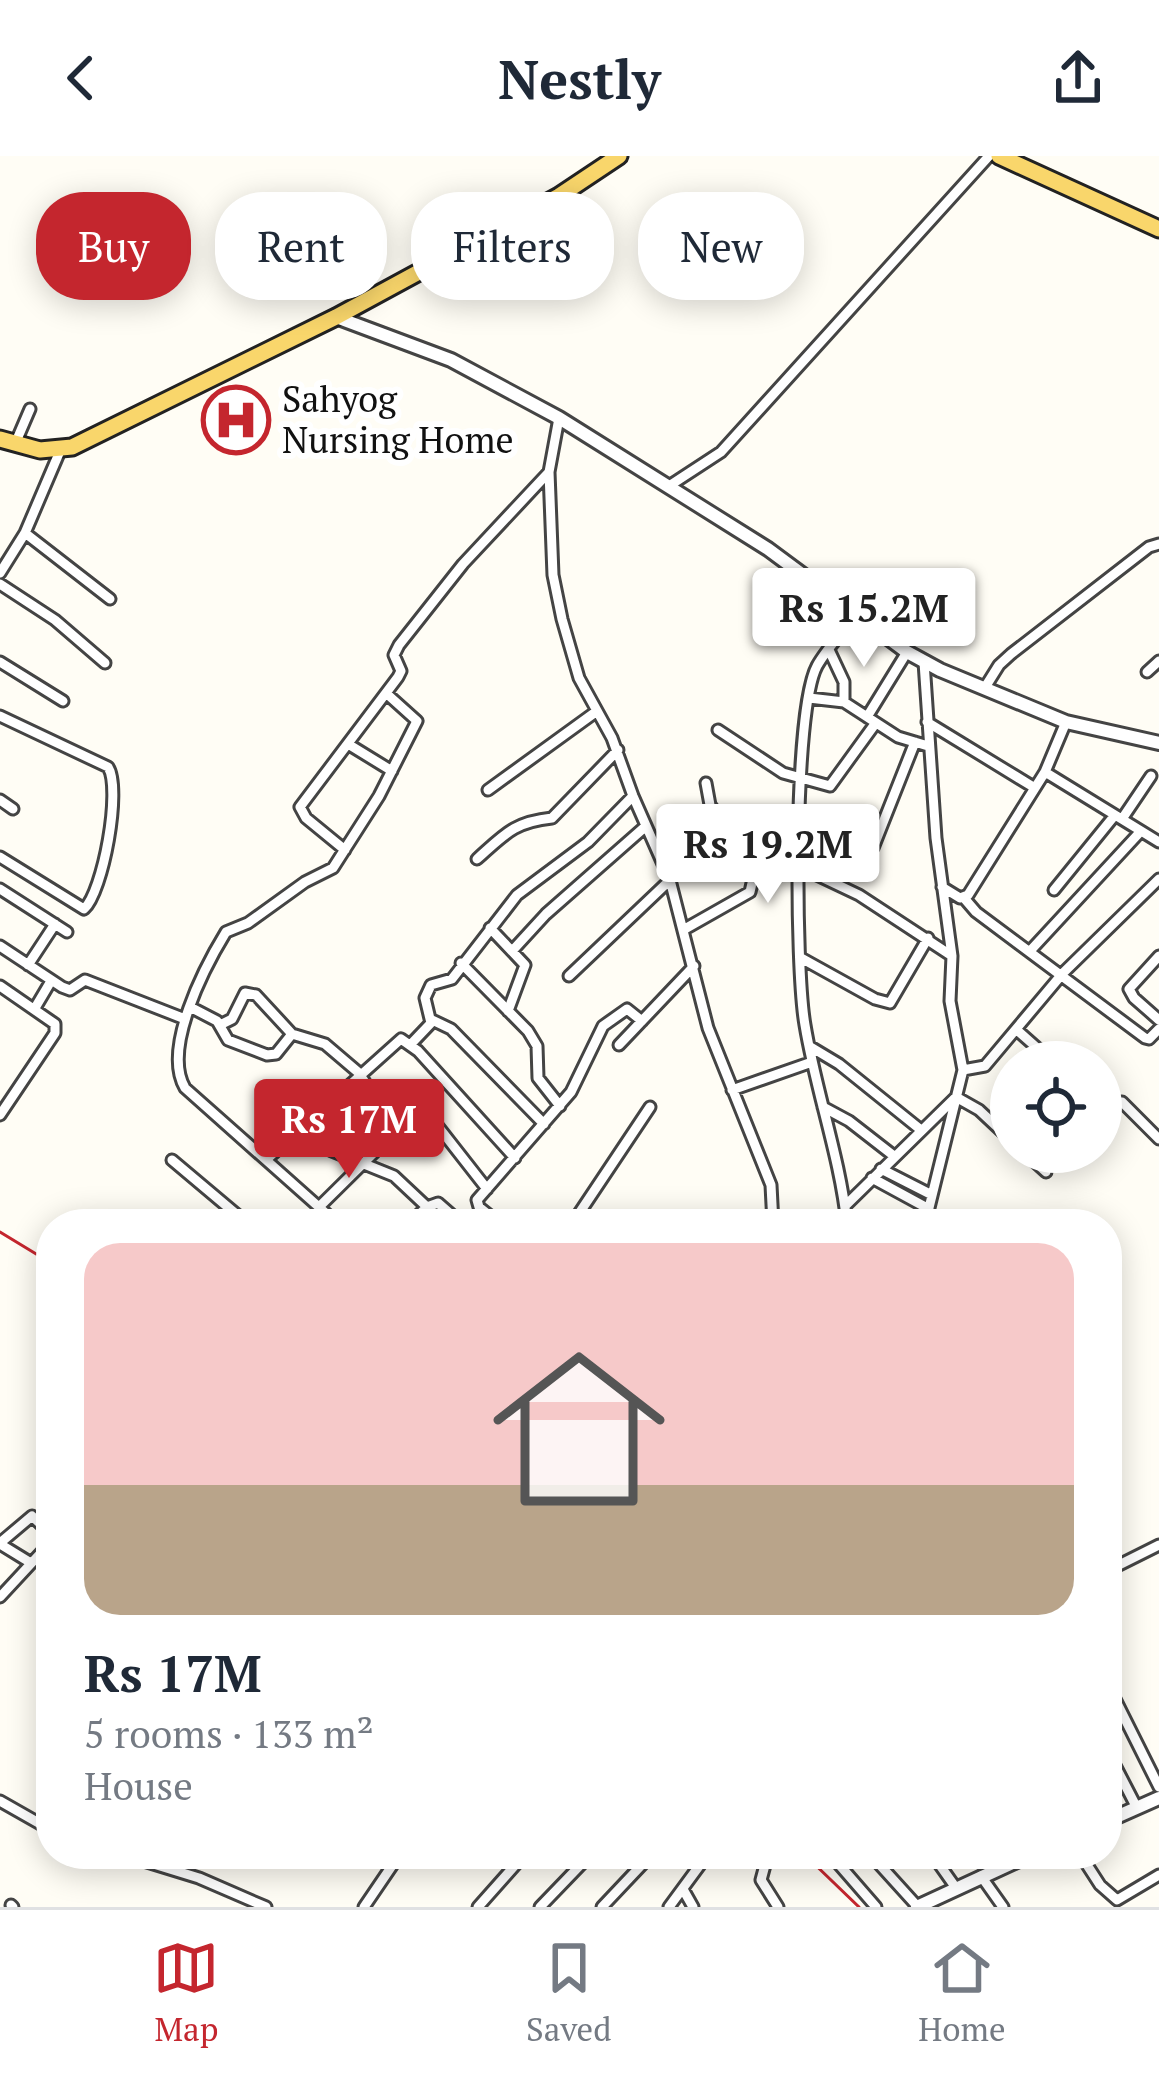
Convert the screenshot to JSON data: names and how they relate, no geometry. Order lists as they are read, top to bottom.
{
  "places": {
    "hospital": ["Sahyog Nursing Home"]
  },
  "page": {
    "header": "Nestly",
    "chip": [
      "Buy",
      "Rent",
      "Filters",
      "New"
    ],
    "price": ["Rs 15.2M", "Rs 19.2M", "Rs 17M"],
    "list": [
      {
        "name": "Rs 17M",
        "note": "5 rooms · 133 m² · House"
      }
    ],
    "tabs": ["Map", "Saved", "Home"]
  }
}
